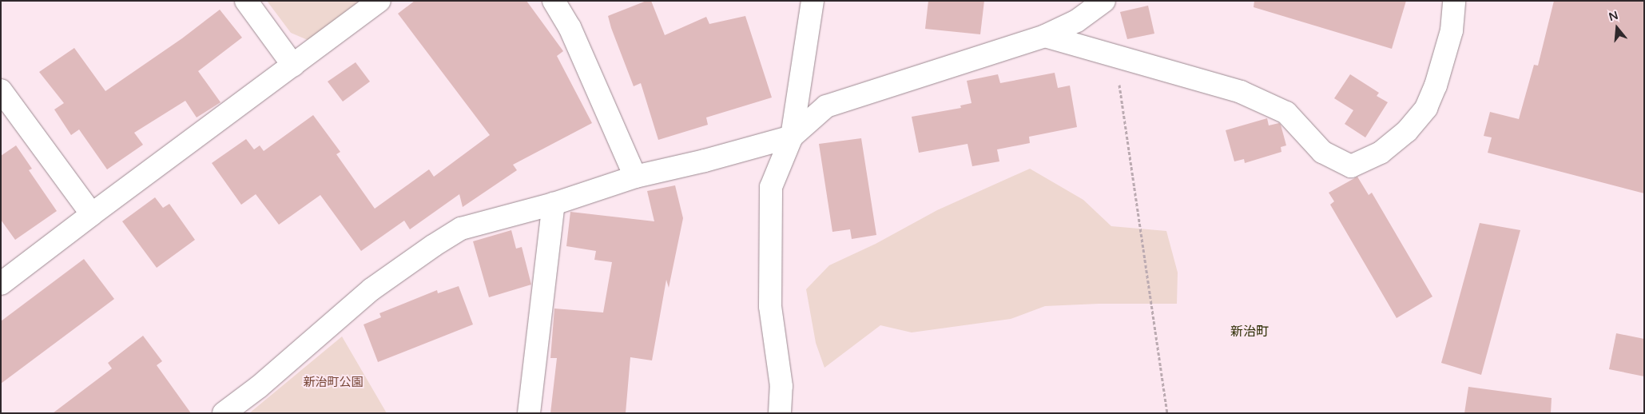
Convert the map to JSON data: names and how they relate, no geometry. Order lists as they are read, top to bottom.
{
  "districts": ["新治町"],
  "parks": ["新治町公園"],
  "north": "top"
}
